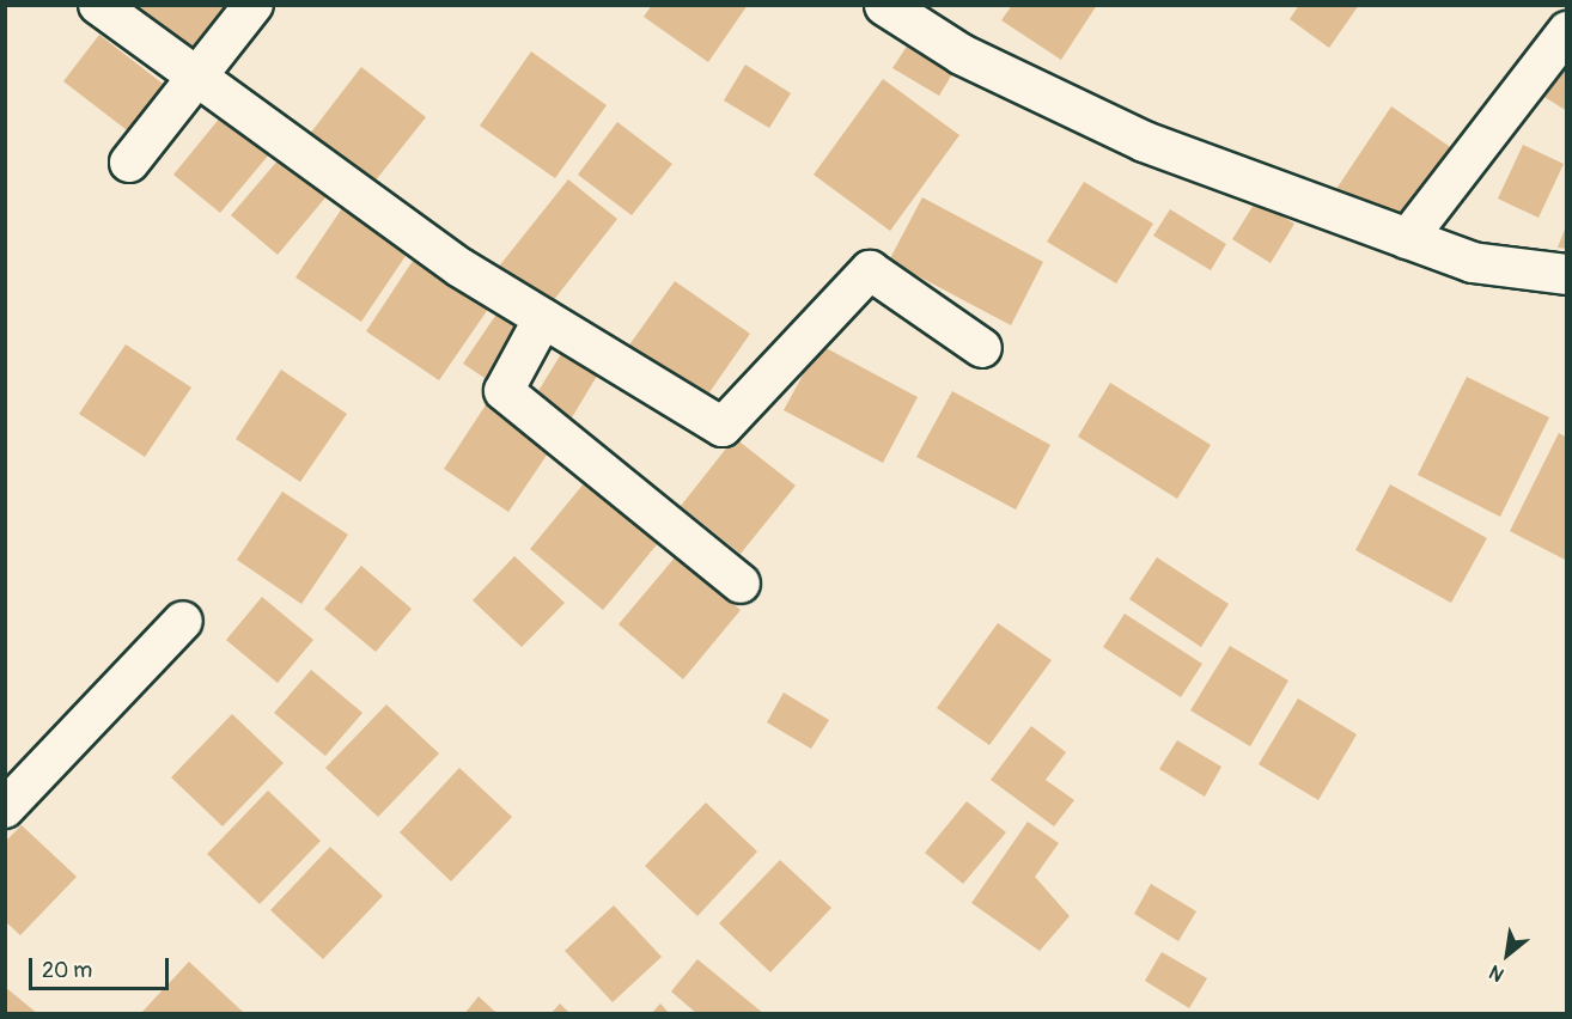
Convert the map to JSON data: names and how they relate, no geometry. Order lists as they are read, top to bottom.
{
  "scale_bar": "20 m",
  "north": "bottom left"
}
